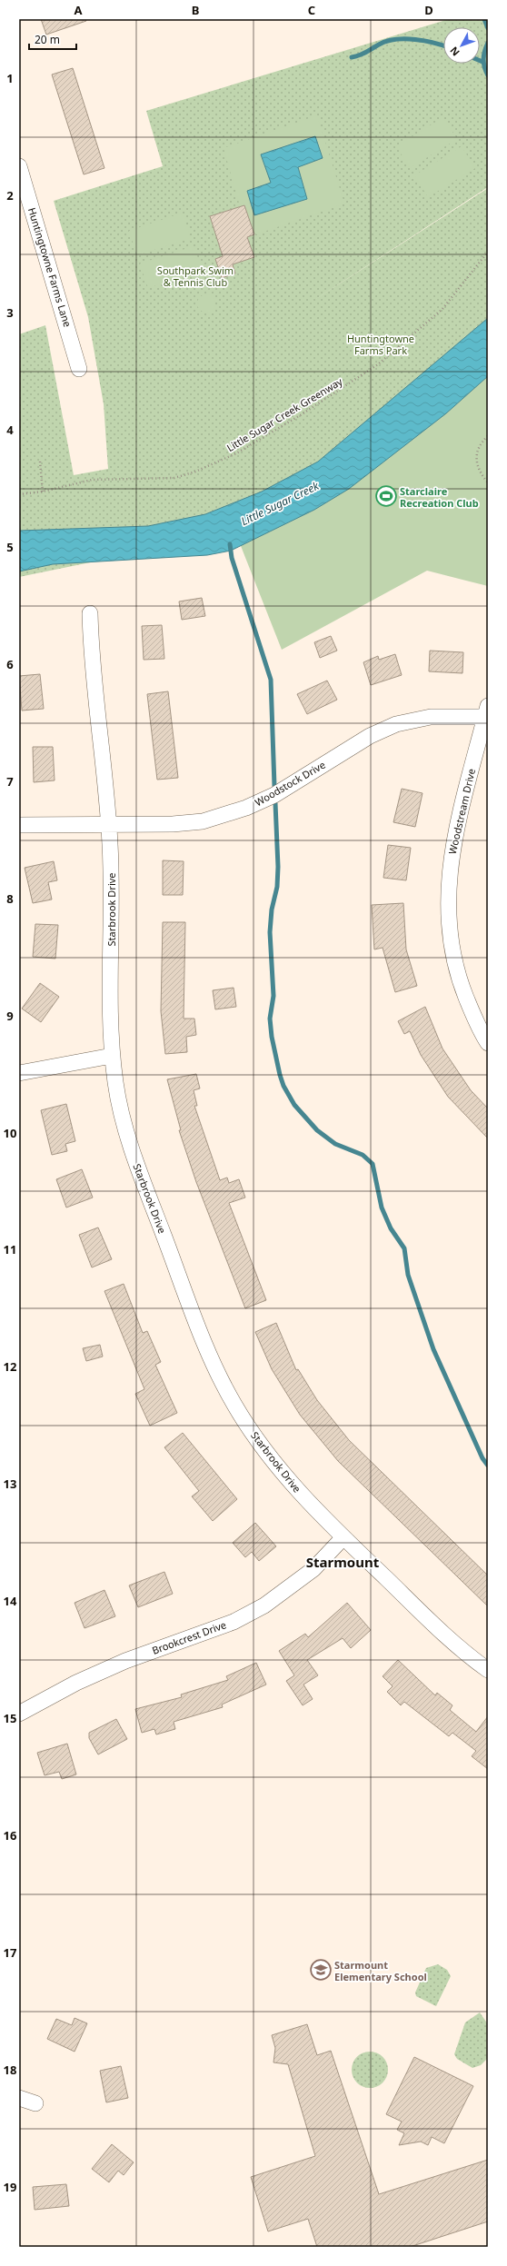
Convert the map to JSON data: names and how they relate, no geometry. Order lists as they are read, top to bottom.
{
  "streets": {
    "street": [
      "Huntingtowne Farms Lane",
      "Woodstock Drive",
      "Woodstream Drive",
      "Starbrook Drive",
      "Brookcrest Drive"
    ],
    "path": ["Little Sugar Creek Greenway"]
  },
  "crossings": [
    ["Woodstock Drive", "Woodstream Drive"],
    ["Woodstock Drive", "Starbrook Drive"],
    ["Starbrook Drive", "Brookcrest Drive"]
  ],
  "districts": ["Starmount"],
  "water": ["Little Sugar Creek"],
  "parks": ["Southpark Swim & Tennis Club", "Huntingtowne Farms Park"],
  "places": {
    "sports": ["Starclaire Recreation Club"],
    "school or university": ["Starmount Elementary School"]
  },
  "scale_bar": "20 m",
  "north": "bottom left",
  "grid": {
    "columns": [
      "A",
      "B",
      "C",
      "D"
    ],
    "rows": [
      "1",
      "2",
      "3",
      "4",
      "5",
      "6",
      "7",
      "8",
      "9",
      "10",
      "11",
      "12",
      "13",
      "14",
      "15",
      "16",
      "17",
      "18",
      "19"
    ]
  }
}
